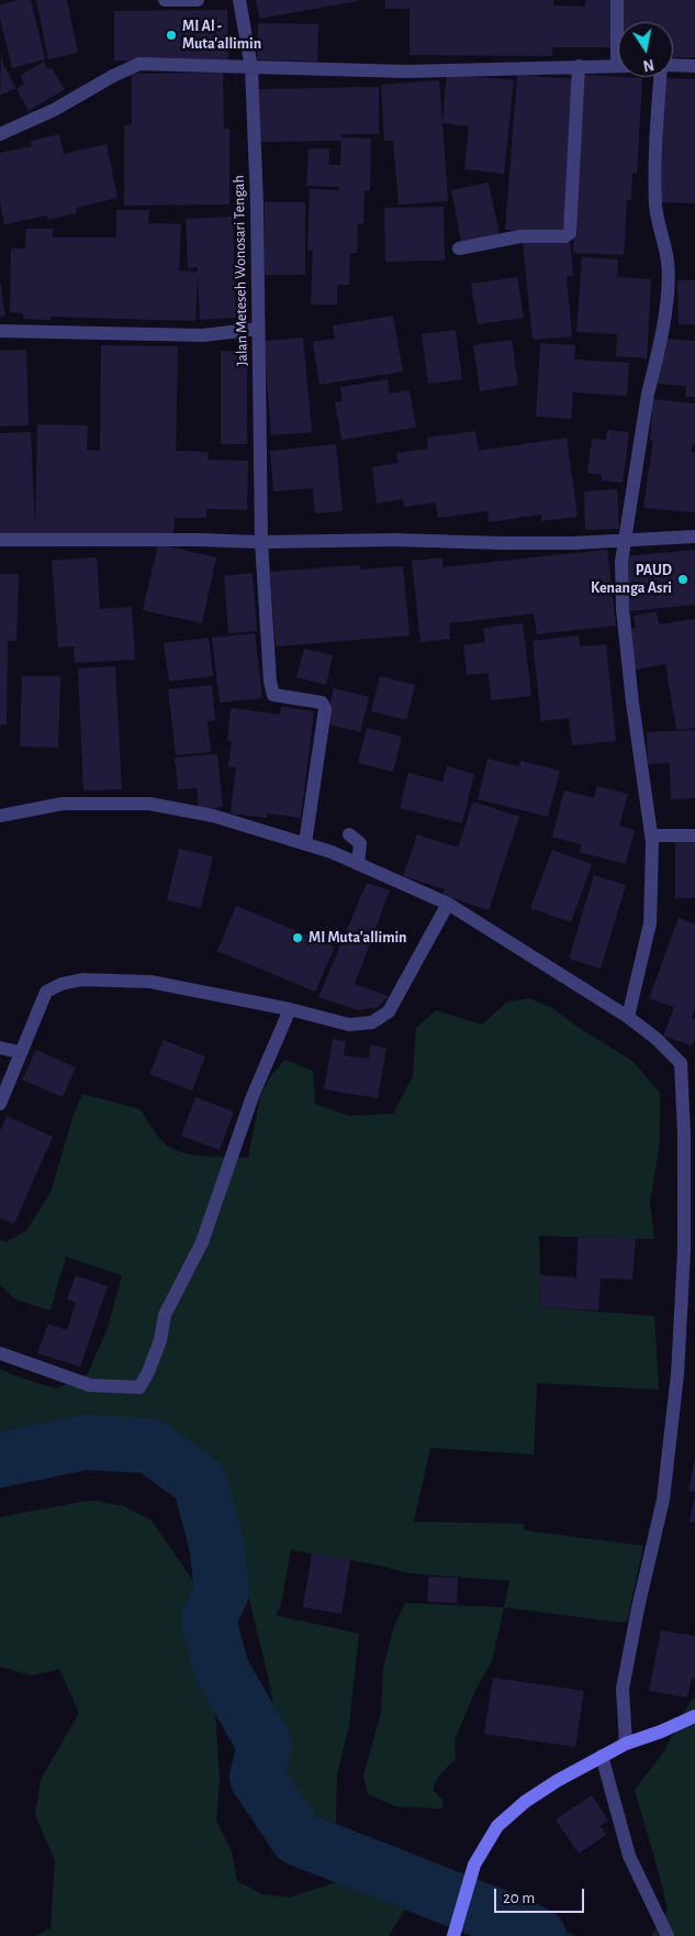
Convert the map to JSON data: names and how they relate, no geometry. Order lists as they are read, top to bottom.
{
  "streets": {
    "street": ["Jalan Meteseh Wonosari Tengah"]
  },
  "places": ["MI Al - Muta'allimin", "PAUD Kenanga Asri", "MI Muta'allimin"],
  "scale_bar": "20 m",
  "north": "bottom"
}
